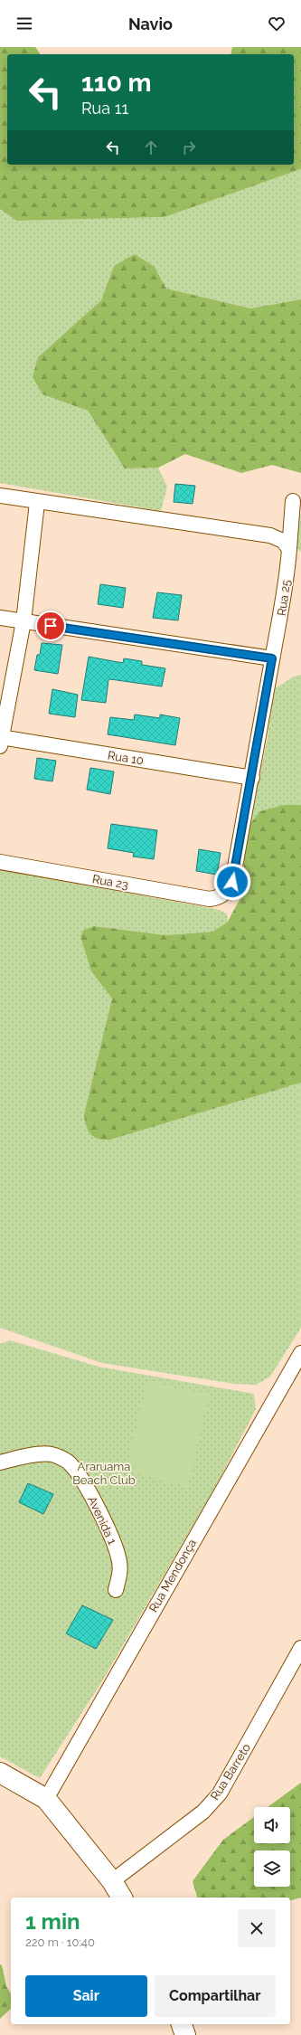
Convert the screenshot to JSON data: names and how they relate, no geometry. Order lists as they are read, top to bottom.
{
  "streets": {
    "street": [
      "Rua 25",
      "Rua 10",
      "Rua 23",
      "Avenida 1",
      "Rua Mendonça",
      "Rua Barreto"
    ]
  },
  "crossings": [
    ["Rua 25", "Rua 10"],
    ["Rua 25", "Rua 23"]
  ],
  "parks": ["Araruama Beach Club"],
  "page": {
    "header": "Navio",
    "turn": ["110 m", "Rua 11"],
    "heading": ["1 min", "220 m · 10:40"],
    "buttons": ["Sair", "Compartilhar"]
  }
}
